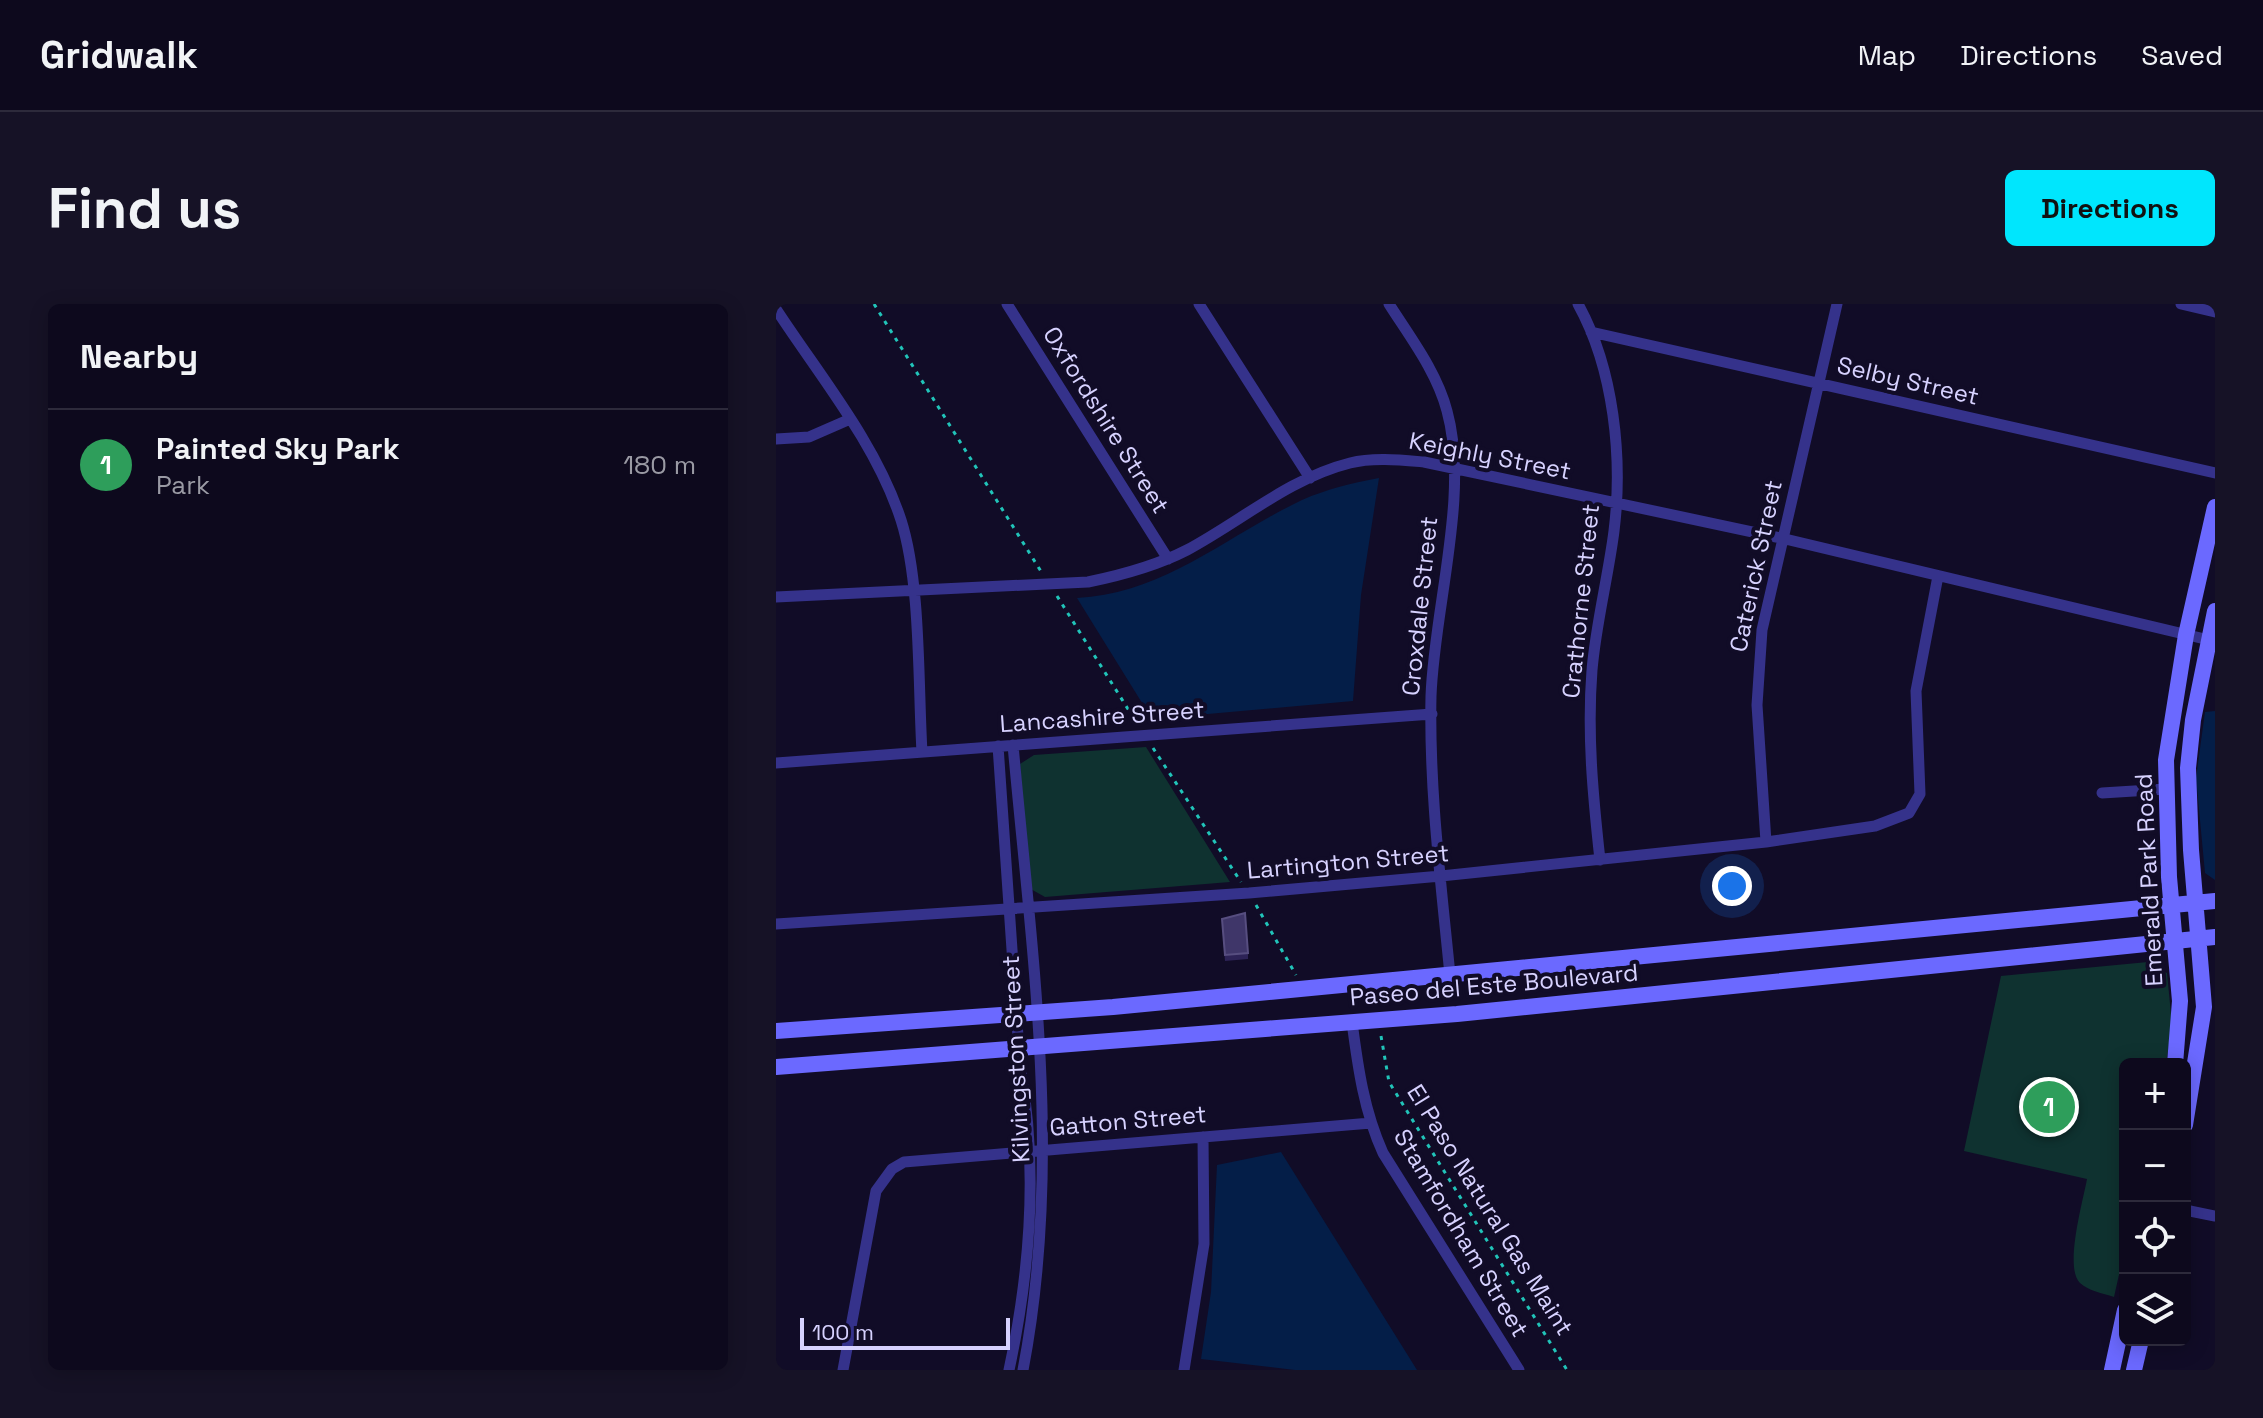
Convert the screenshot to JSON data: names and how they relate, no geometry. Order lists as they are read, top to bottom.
{
  "streets": {
    "main road": ["Emerald Park Road", "Paseo del Este Boulevard"],
    "street": [
      "Selby Street",
      "Oxfordshire Street",
      "Keighly Street",
      "Caterick Street",
      "Crathorne Street",
      "Croxdale Street",
      "Lancashire Street",
      "Lartington Street",
      "Kilvingston Street",
      "Gatton Street",
      "Stamfordham Street"
    ],
    "path": ["El Paso Natural Gas Maint"]
  },
  "crossings": [
    ["Selby Street", "Caterick Street"],
    ["Selby Street", "Crathorne Street"],
    ["Oxfordshire Street", "Keighly Street"],
    ["Keighly Street", "Caterick Street"],
    ["Keighly Street", "Crathorne Street"],
    ["Keighly Street", "Croxdale Street"],
    ["Keighly Street", "Lartington Street"],
    ["Keighly Street", "Emerald Park Road"],
    ["Caterick Street", "Lartington Street"],
    ["Crathorne Street", "Lartington Street"],
    ["Croxdale Street", "Lancashire Street"],
    ["Croxdale Street", "Lartington Street"],
    ["Croxdale Street", "Paseo del Este Boulevard"],
    ["Lancashire Street", "Kilvingston Street"],
    ["Lartington Street", "Kilvingston Street"],
    ["Emerald Park Road", "Paseo del Este Boulevard"],
    ["Paseo del Este Boulevard", "Kilvingston Street"],
    ["Paseo del Este Boulevard", "El Paso Natural Gas Maint"],
    ["Paseo del Este Boulevard", "Stamfordham Street"],
    ["Kilvingston Street", "Gatton Street"],
    ["Gatton Street", "Stamfordham Street"]
  ],
  "scale_bar": "100 m",
  "page": {
    "header": "Gridwalk",
    "nav": ["Map", "Directions", "Saved"],
    "buttons": "Directions",
    "title": "Find us",
    "heading": "Nearby",
    "list": [
      {
        "mark": "1",
        "name": "Painted Sky Park",
        "note": "Park",
        "value": "180 m"
      }
    ],
    "map_buttons": ["+", "−"],
    "pins": "1",
    "scale": "100 m"
  }
}
